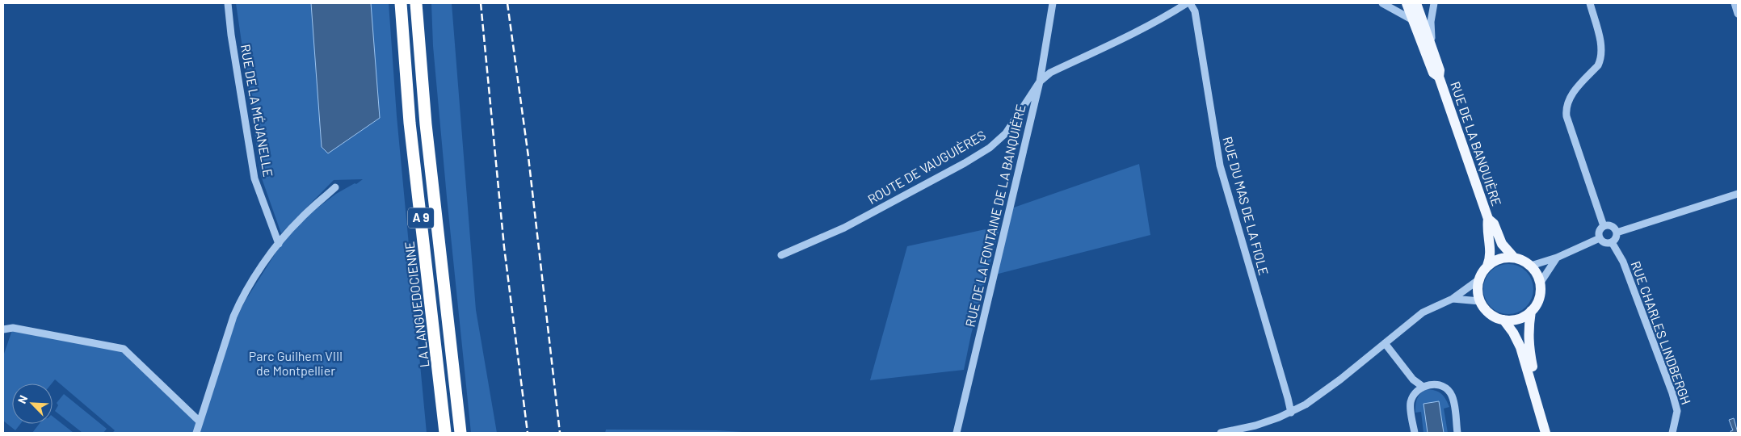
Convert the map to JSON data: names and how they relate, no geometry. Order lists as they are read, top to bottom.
{
  "streets": {
    "highway": ["A 9", "LA LANGUEDOCIENNE"],
    "main road": ["RUE DE LA BANQUIÈRE"],
    "street": [
      "RUE DE LA MÉJANELLE",
      "ROUTE DE VAUGUIÈRES",
      "RUE DU MAS DE LA FIOLE",
      "RUE DE LA FONTAINE DE LA BANQUIÈRE",
      "RUE CHARLES LINDBERGH"
    ]
  },
  "crossings": [
    ["ROUTE DE VAUGUIÈRES", "RUE DE LA FONTAINE DE LA BANQUIÈRE"]
  ],
  "parks": ["Parc Guilhem VIII de Montpellier"],
  "north": "top left"
}
